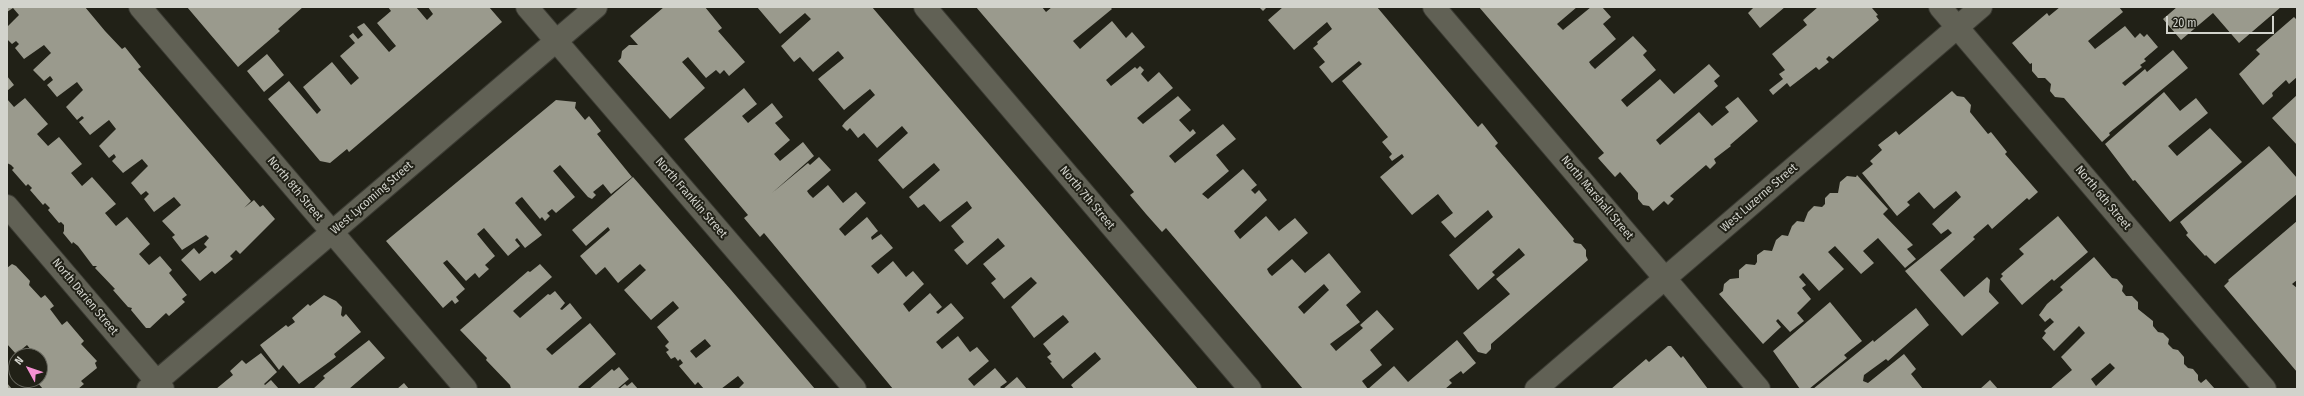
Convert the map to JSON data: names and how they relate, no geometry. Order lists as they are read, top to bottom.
{
  "streets": {
    "street": [
      "North 8th Street",
      "West Lycoming Street",
      "North Franklin Street",
      "North 7th Street",
      "North Marshall Street",
      "West Luzerne Street",
      "North 6th Street",
      "North Darien Street"
    ]
  },
  "crossings": [
    ["North 8th Street", "West Lycoming Street"],
    ["West Lycoming Street", "North Franklin Street"],
    ["West Lycoming Street", "North Darien Street"],
    ["North Marshall Street", "West Luzerne Street"],
    ["West Luzerne Street", "North 6th Street"]
  ],
  "scale_bar": "20 m",
  "north": "top left"
}
